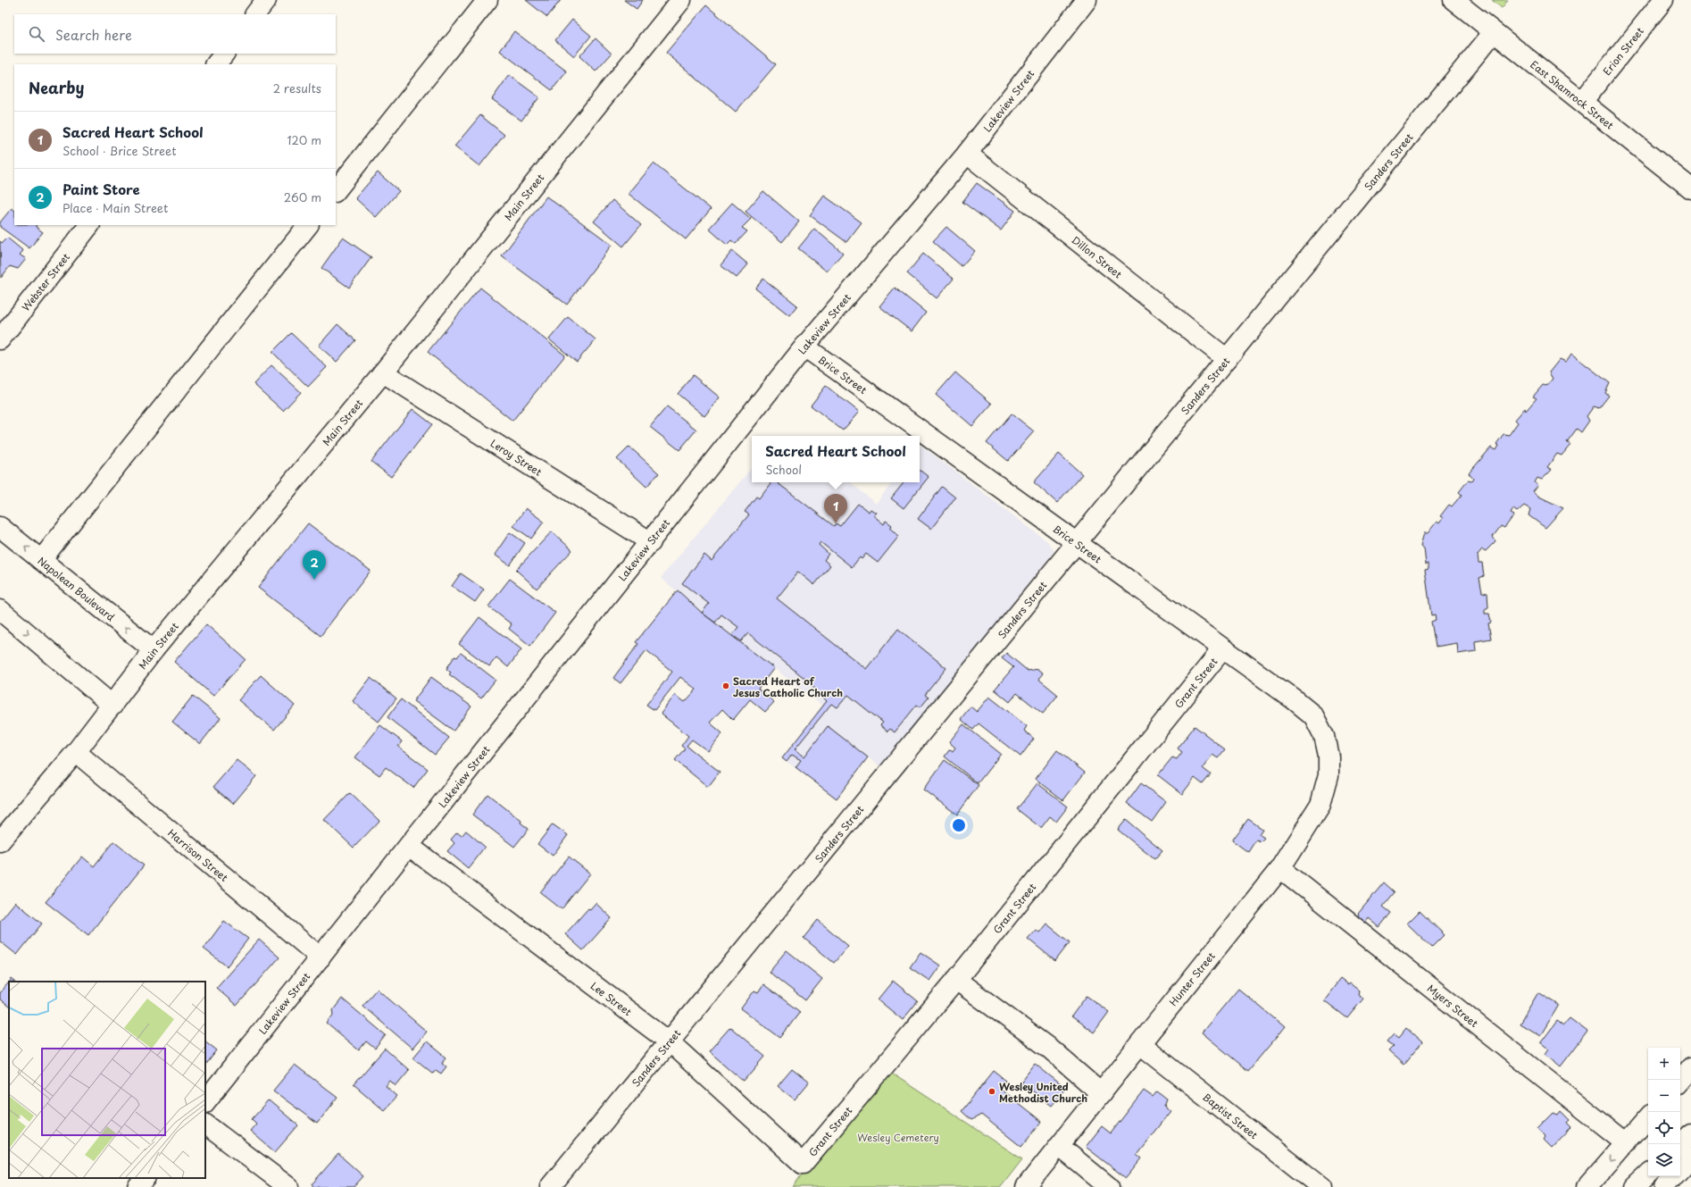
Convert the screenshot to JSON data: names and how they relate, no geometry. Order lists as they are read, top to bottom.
{
  "streets": {
    "main road": [
      "Erion Street",
      "East Shamrock Street",
      "Lakeview Street",
      "Sanders Street",
      "Main Street",
      "Dillon Street",
      "Webster Street",
      "Brice Street",
      "Leroy Street",
      "Napolean Boulevard",
      "Grant Street",
      "Harrison Street",
      "Hunter Street",
      "Lee Street",
      "Myers Street",
      "Baptist Street"
    ]
  },
  "crossings": [
    ["Erion Street", "East Shamrock Street"],
    ["East Shamrock Street", "Sanders Street"],
    ["Lakeview Street", "Dillon Street"],
    ["Lakeview Street", "Brice Street"],
    ["Lakeview Street", "Leroy Street"],
    ["Lakeview Street", "Harrison Street"],
    ["Lakeview Street", "Lee Street"],
    ["Sanders Street", "Dillon Street"],
    ["Sanders Street", "Brice Street"],
    ["Sanders Street", "Lee Street"],
    ["Main Street", "Leroy Street"],
    ["Main Street", "Napolean Boulevard"],
    ["Main Street", "Harrison Street"],
    ["Brice Street", "Grant Street"],
    ["Brice Street", "Hunter Street"],
    ["Grant Street", "Lee Street"],
    ["Hunter Street", "Myers Street"],
    ["Hunter Street", "Baptist Street"]
  ],
  "parks": ["Wesley Cemetery"],
  "places": ["Sacred Heart of Jesus Catholic Church", "Wesley United Methodist Church"],
  "page": {
    "search": "Search here",
    "heading": ["Nearby", "2 results"],
    "list": [
      {
        "mark": "1",
        "name": "Sacred Heart School",
        "note": "School · Brice Street",
        "value": "120 m"
      },
      {
        "mark": "2",
        "name": "Paint Store",
        "note": "Place · Main Street",
        "value": "260 m"
      }
    ],
    "popup": ["Sacred Heart School", "School"],
    "pins": ["1", "2"],
    "map_buttons": ["+", "−"]
  }
}
